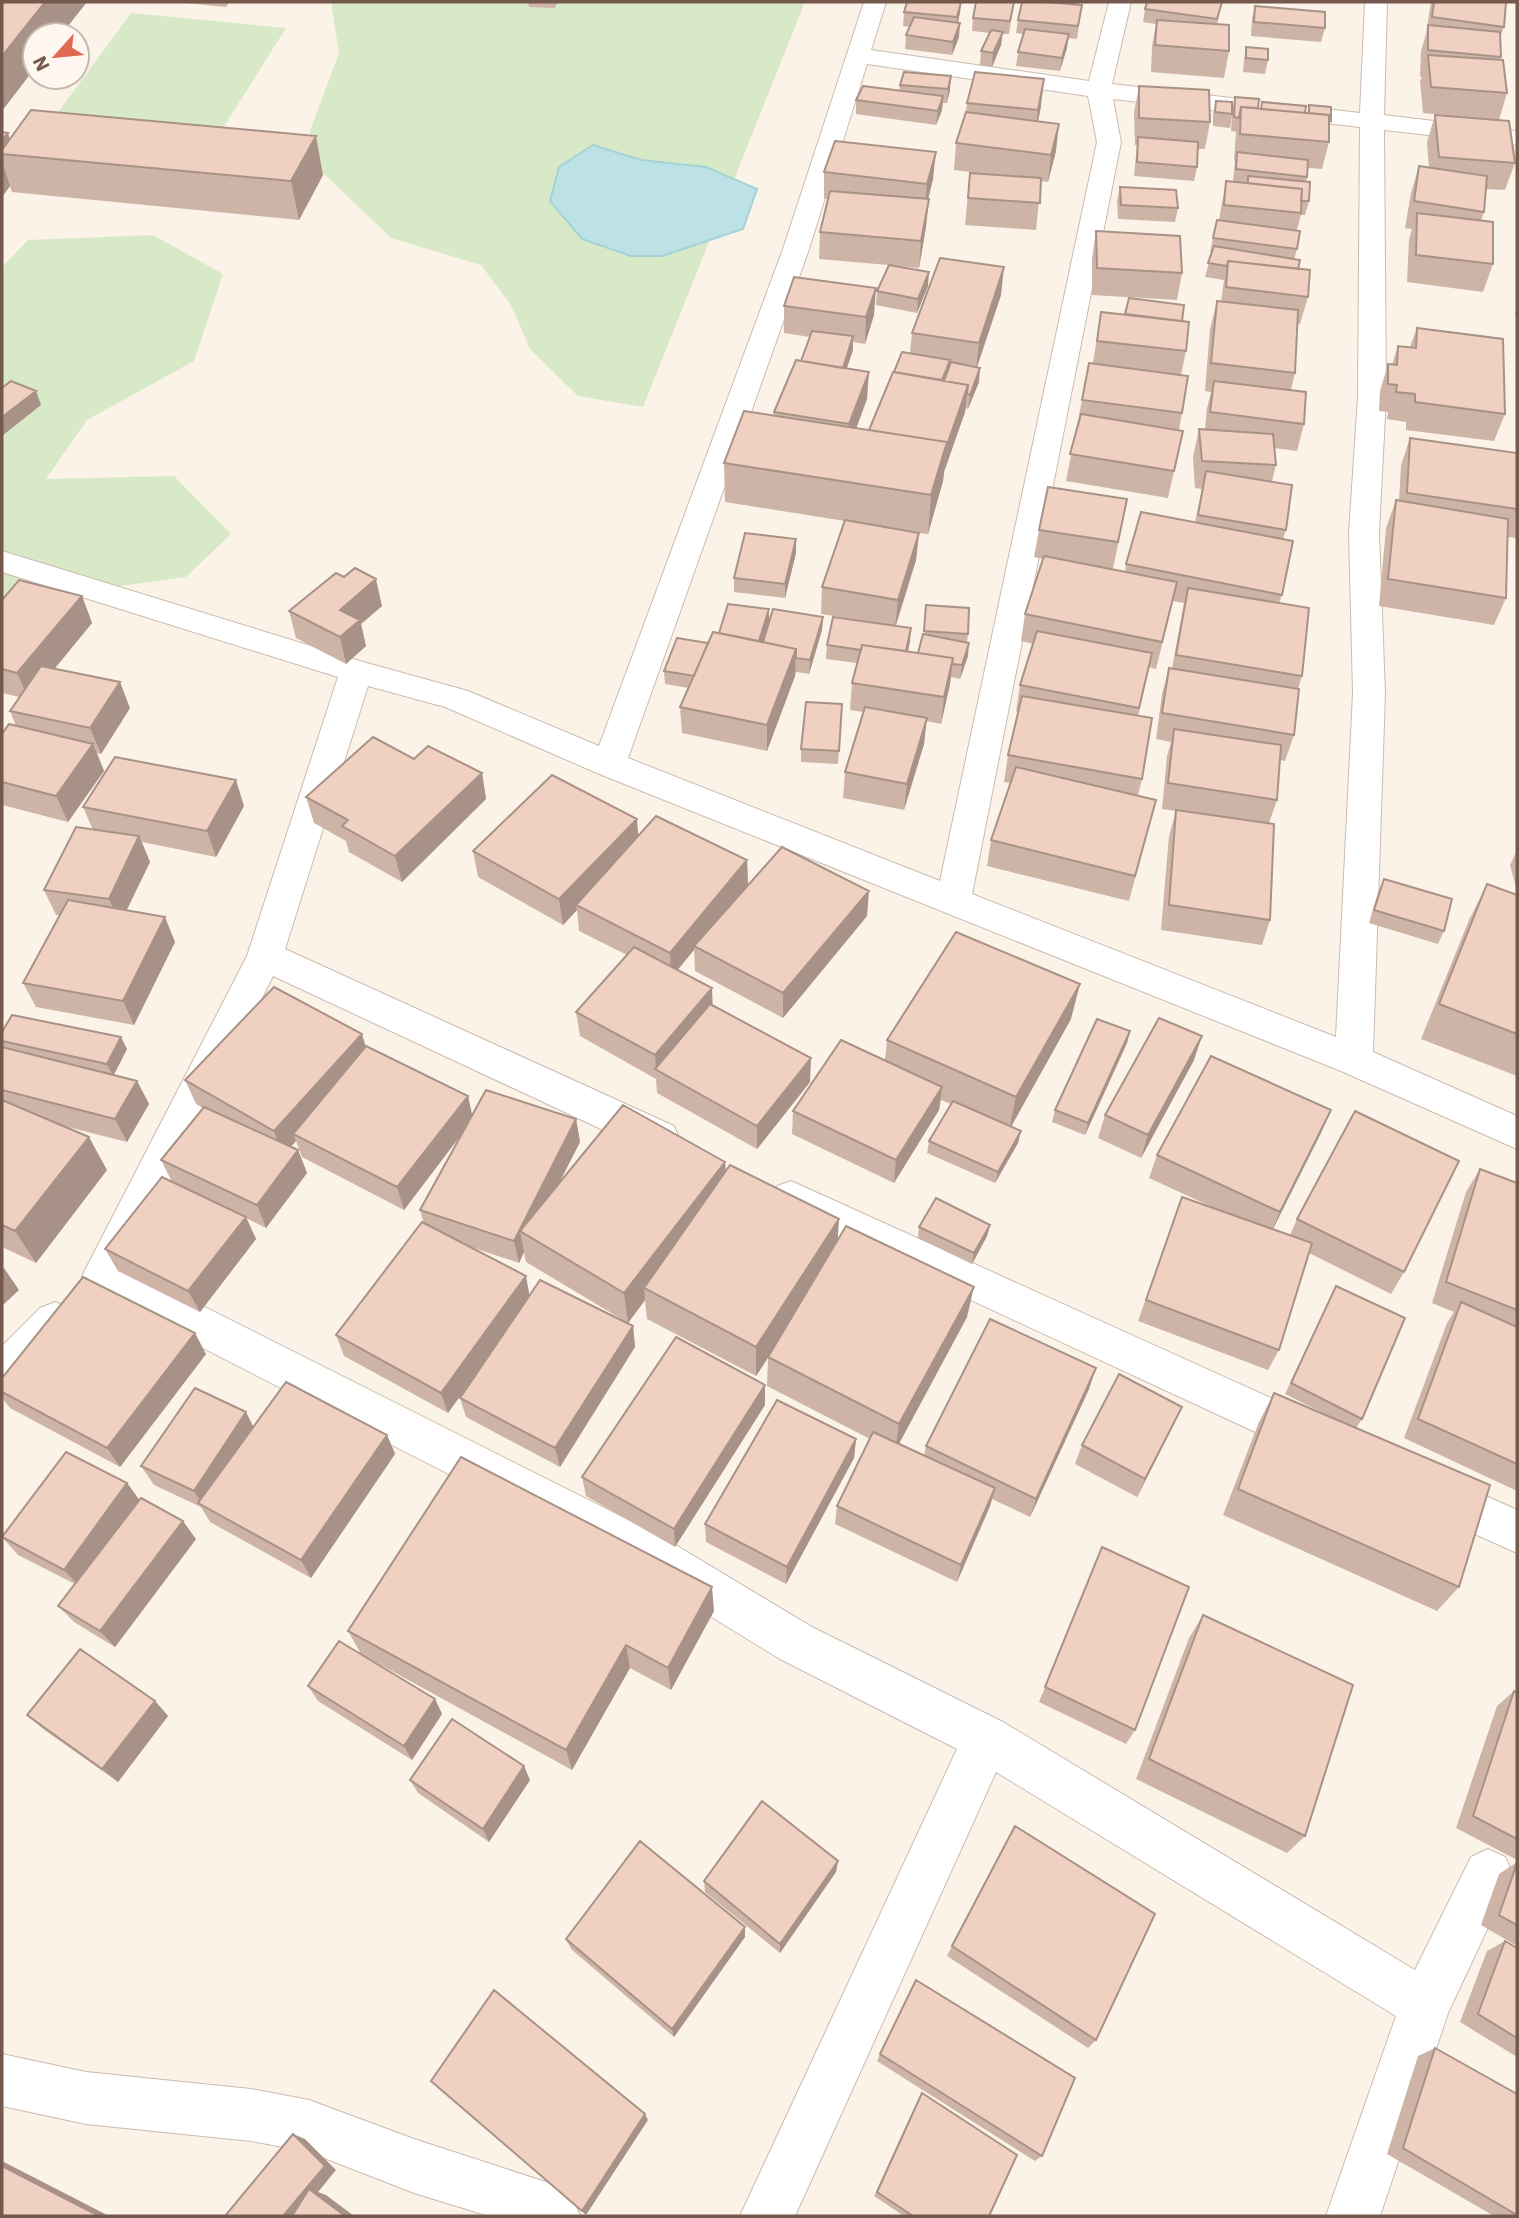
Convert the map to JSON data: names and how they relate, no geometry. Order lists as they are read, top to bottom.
{
  "north": "bottom left"
}
